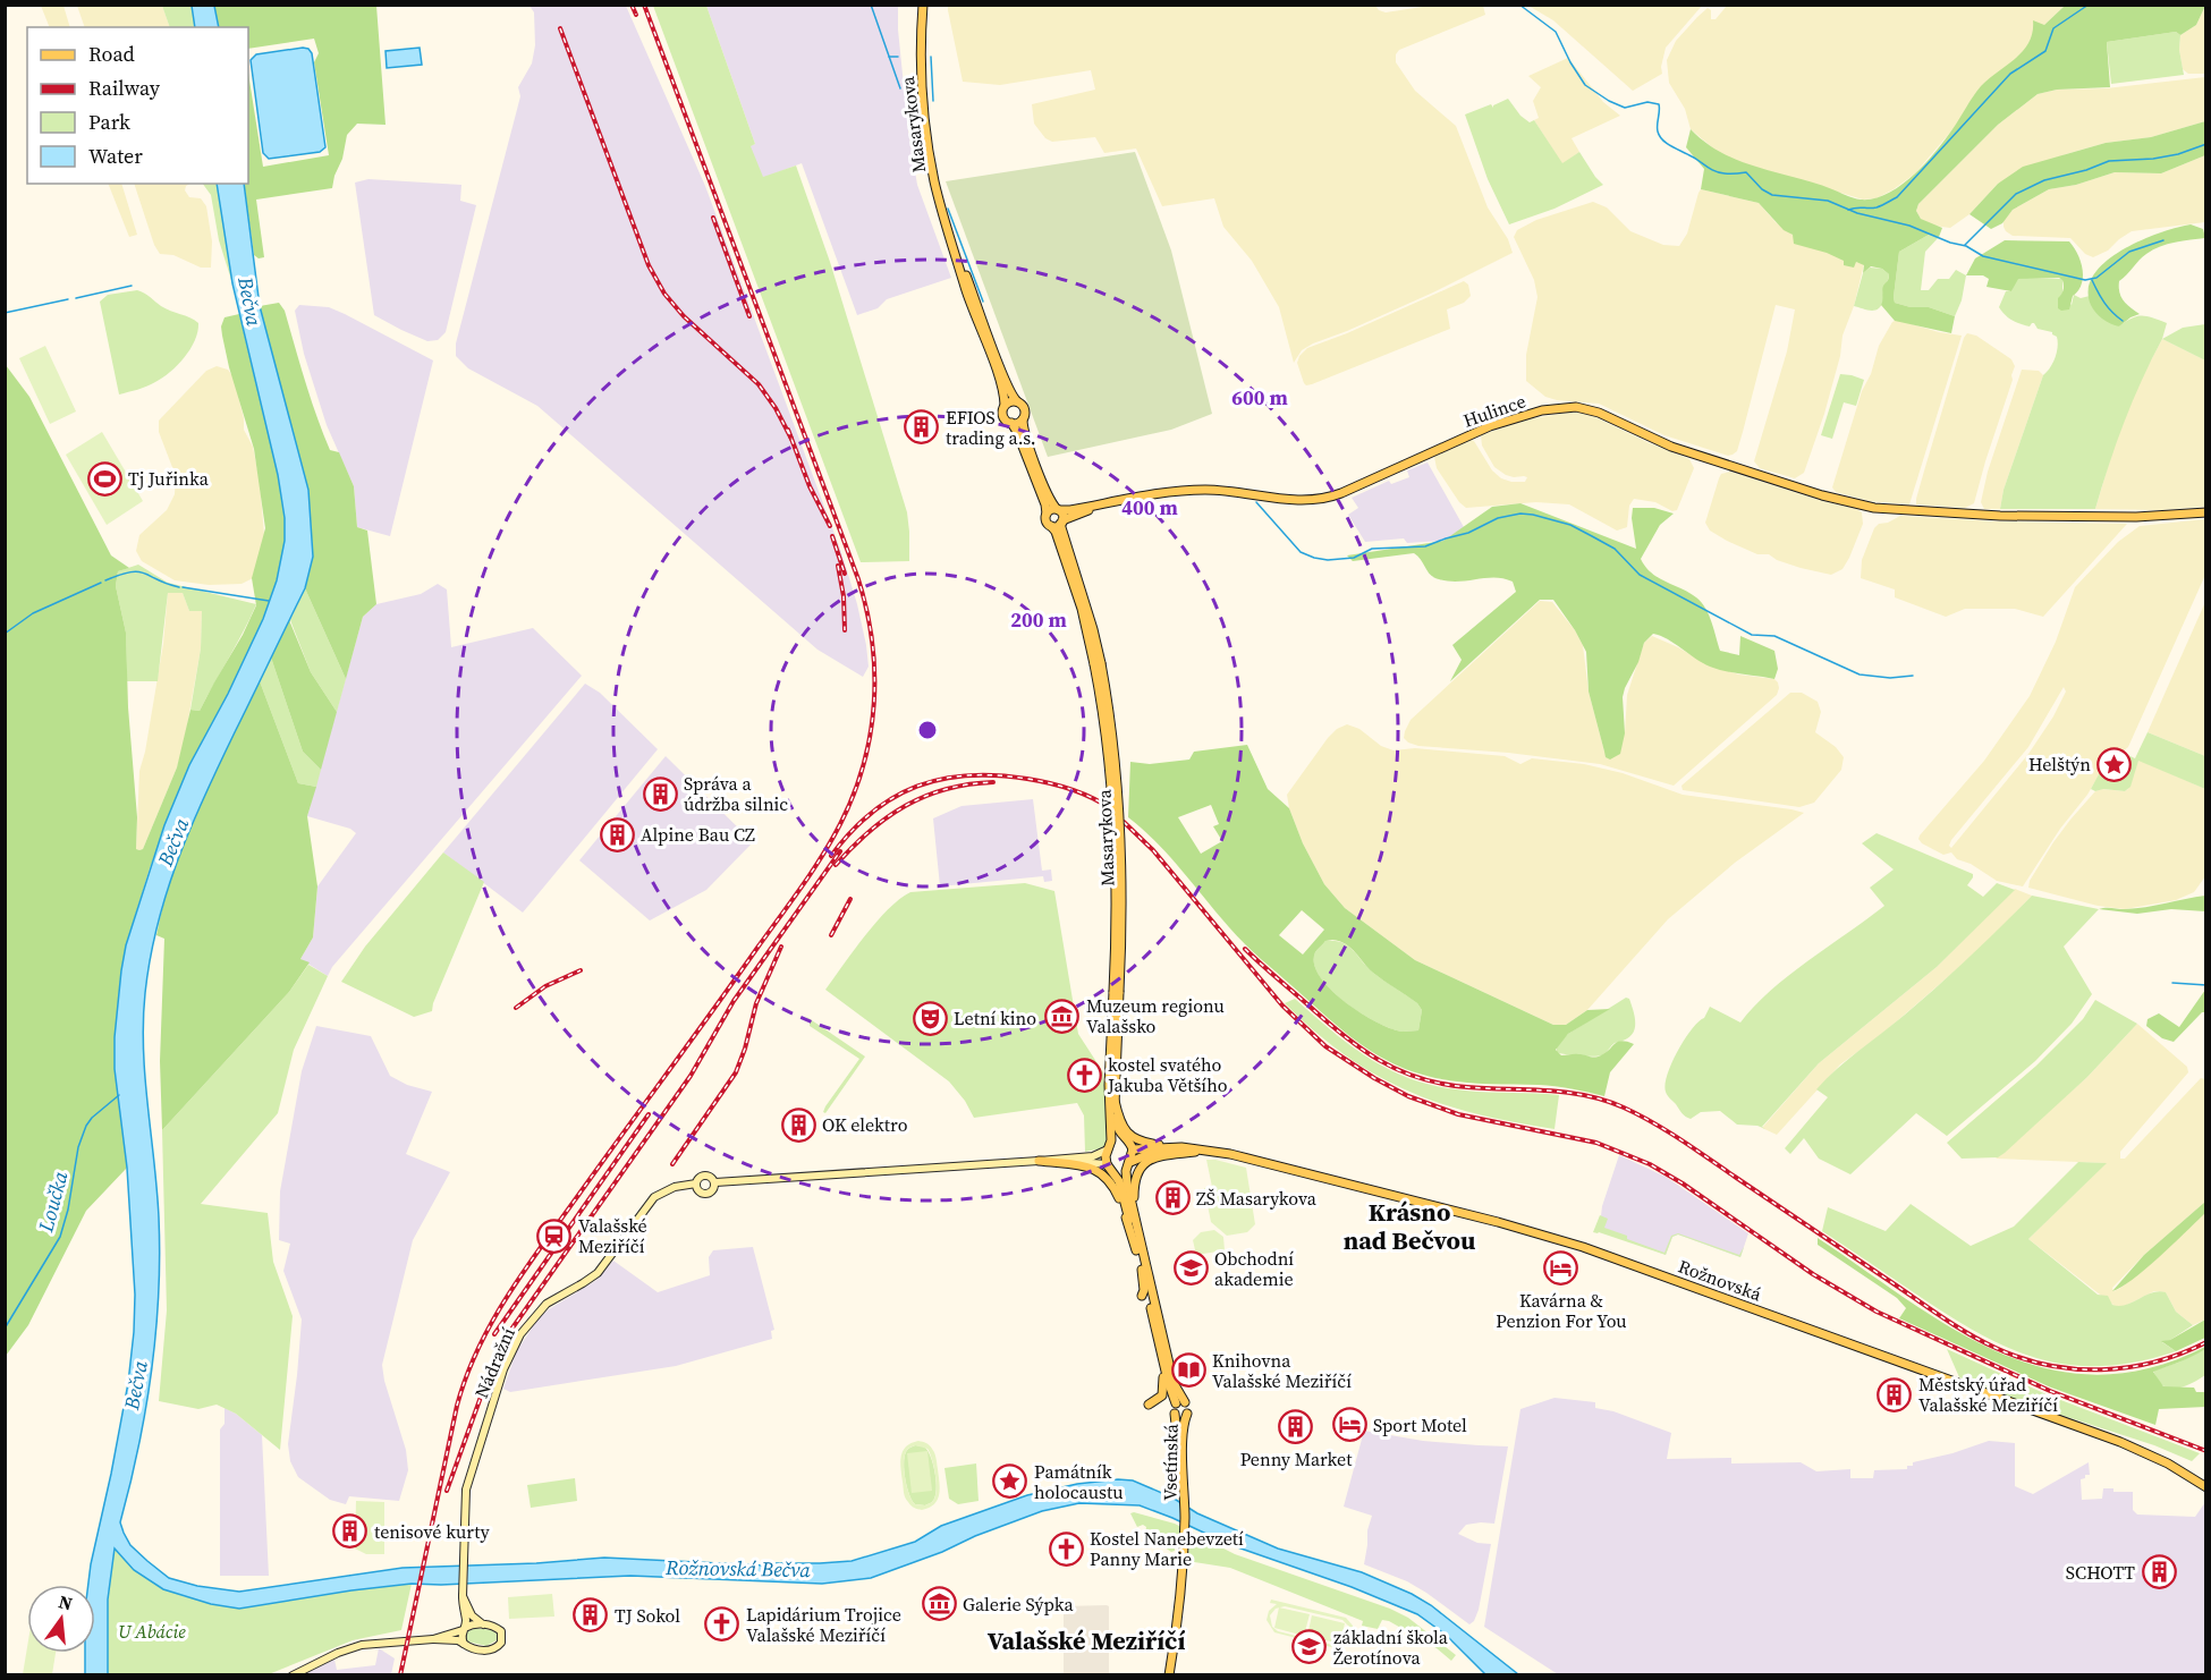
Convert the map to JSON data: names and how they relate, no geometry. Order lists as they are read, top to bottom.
{
  "streets": {
    "main road": [
      "Masarykova",
      "Hulince",
      "Rožnovská",
      "Nádražní",
      "Vsetínská"
    ]
  },
  "crossings": [
    ["Masarykova", "Hulince"],
    ["Masarykova", "Rožnovská"],
    ["Masarykova", "Nádražní"],
    ["Rožnovská", "Nádražní"]
  ],
  "districts": ["Krásno nad Bečvou", "Valašské Meziříčí"],
  "water": ["Bečva", "Loučka", "Rožnovská Bečva"],
  "parks": ["U Abácie"],
  "places": {
    "building": [
      "EFIOS trading a.s.",
      "Správa a údržba silnic",
      "Alpine Bau CZ",
      "OK elektro",
      "ZŠ Masarykova",
      "Městský úřad Valašské Meziříčí",
      "Penny Market",
      "tenisové kurty",
      "SCHOTT",
      "TJ Sokol"
    ],
    "sports": ["Tj Juřinka"],
    "place": ["Helštýn", "Památník holocaustu"],
    "museum": ["Muzeum regionu Valašsko", "Galerie Sýpka"],
    "theatre": ["Letní kino"],
    "church": ["kostel svatého Jakuba Většího", "Kostel Nanebevzetí Panny Marie", "Lapidárium Trojice Valašské Meziříčí"],
    "station": ["Valašské Meziříčí"],
    "school or university": ["Obchodní akademie", "základní škola Žerotínova"],
    "hotel": ["Kavárna & Penzion For You", "Sport Motel"],
    "library": ["Knihovna Valašské Meziříčí"]
  },
  "legend": [
    "Road",
    "Railway",
    "Park",
    "Water"
  ],
  "north": "top",
  "rings": ["600 m", "400 m", "200 m"]
}
